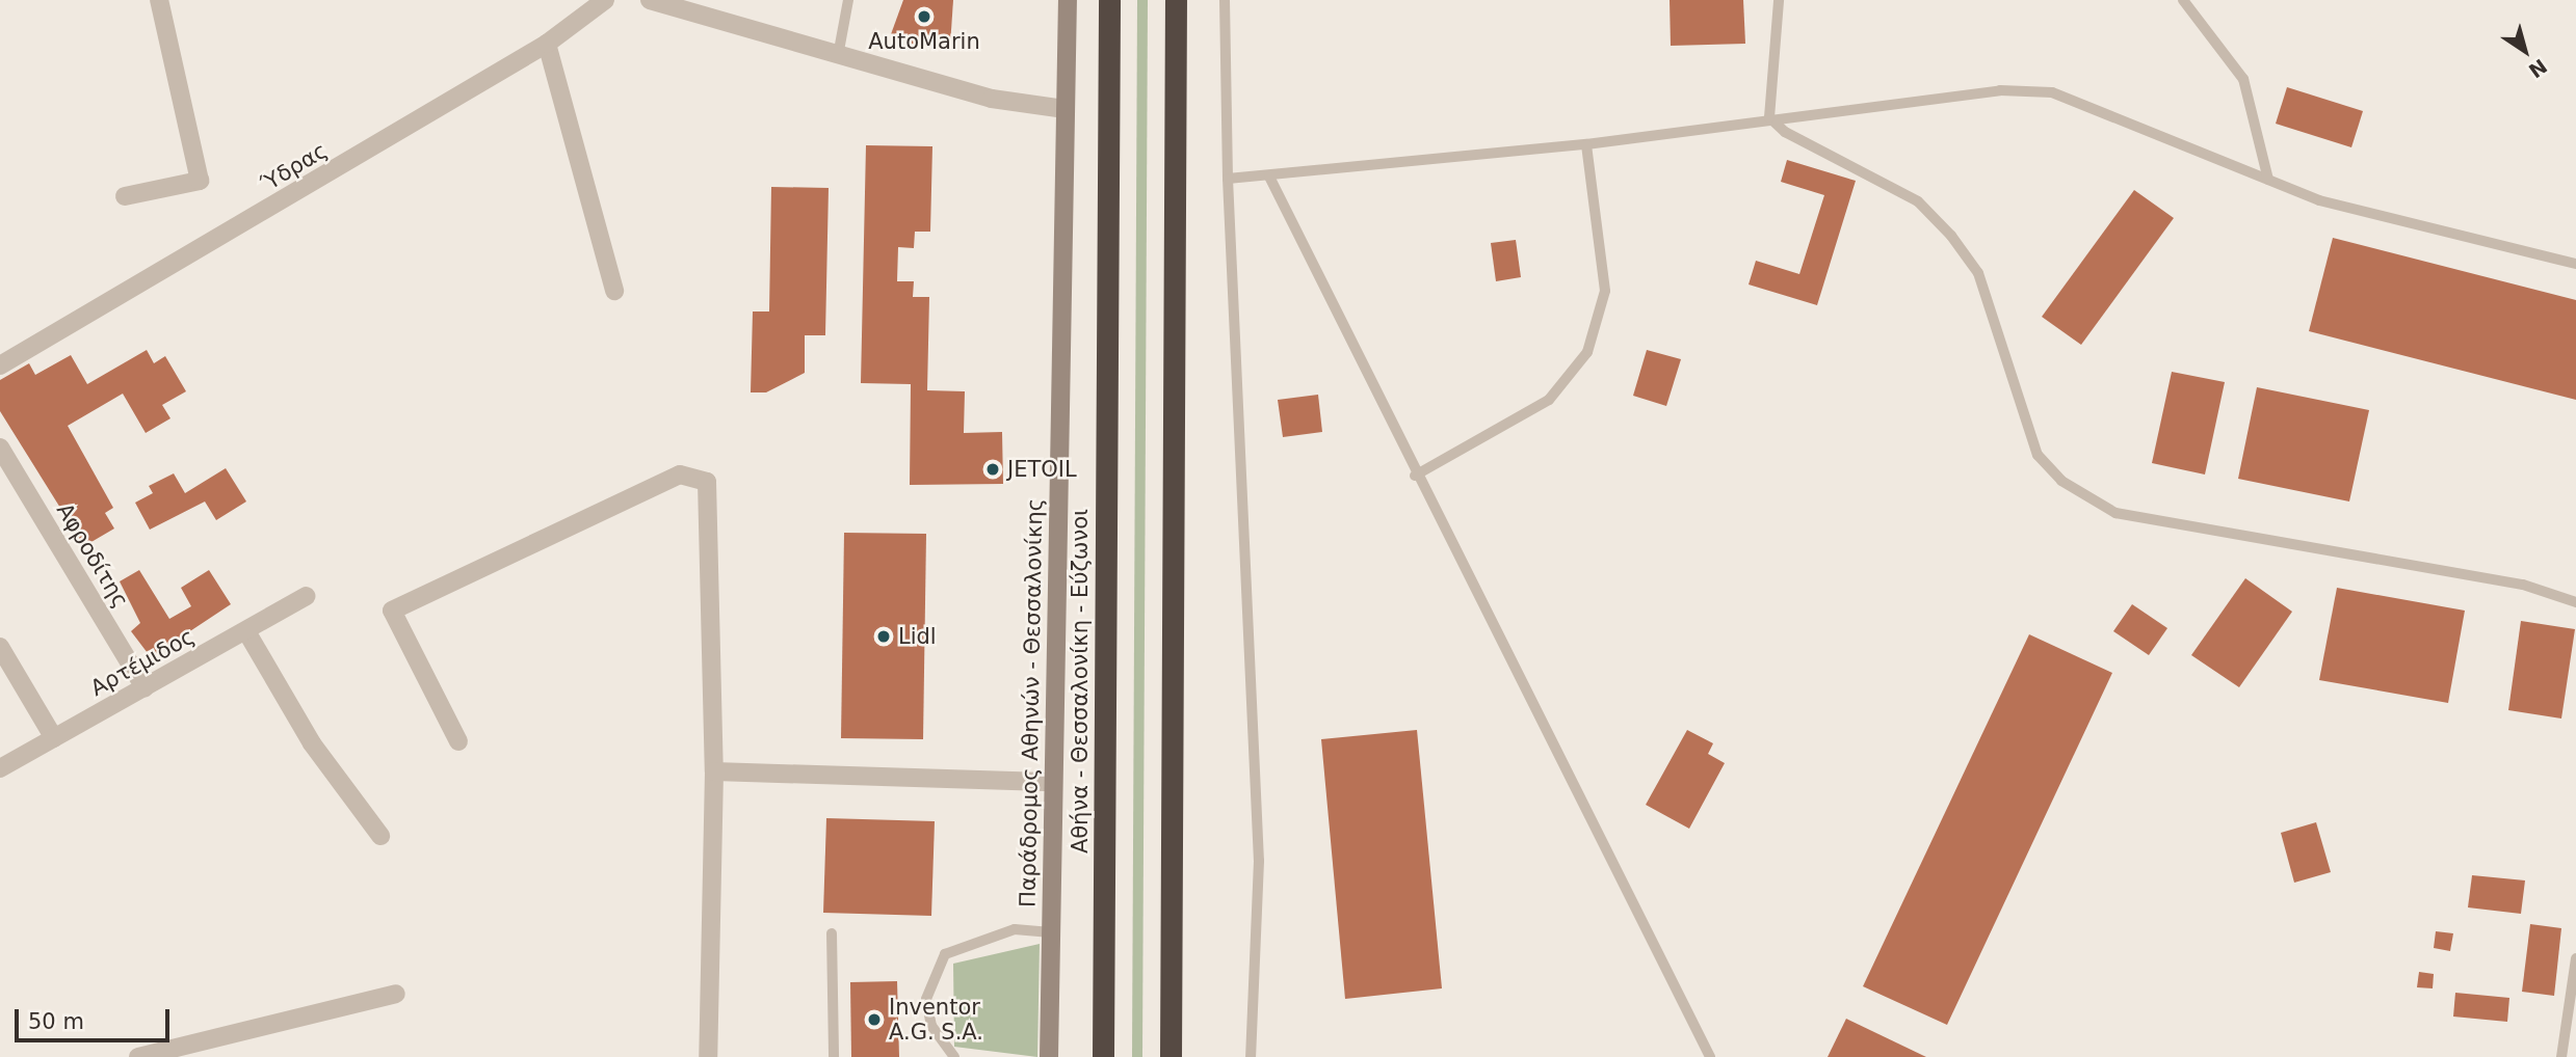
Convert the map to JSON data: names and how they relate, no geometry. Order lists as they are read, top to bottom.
{
  "streets": {
    "highway": ["Αθήνα - Θεσσαλονίκη - Εύζωνοι"],
    "main road": ["Παράδρομος Αθηνών - Θεσσαλονίκης"],
    "street": ["Ύδρας", "Αφροδίτης", "Αρτέμιδος"]
  },
  "crossings": [
    ["Αφροδίτης", "Αρτέμιδος"]
  ],
  "places": [
    "AutoMarin",
    "JETOIL",
    "Lidl",
    "Inventor A.G. S.A."
  ],
  "scale_bar": "50 m",
  "north": "bottom right"
}
